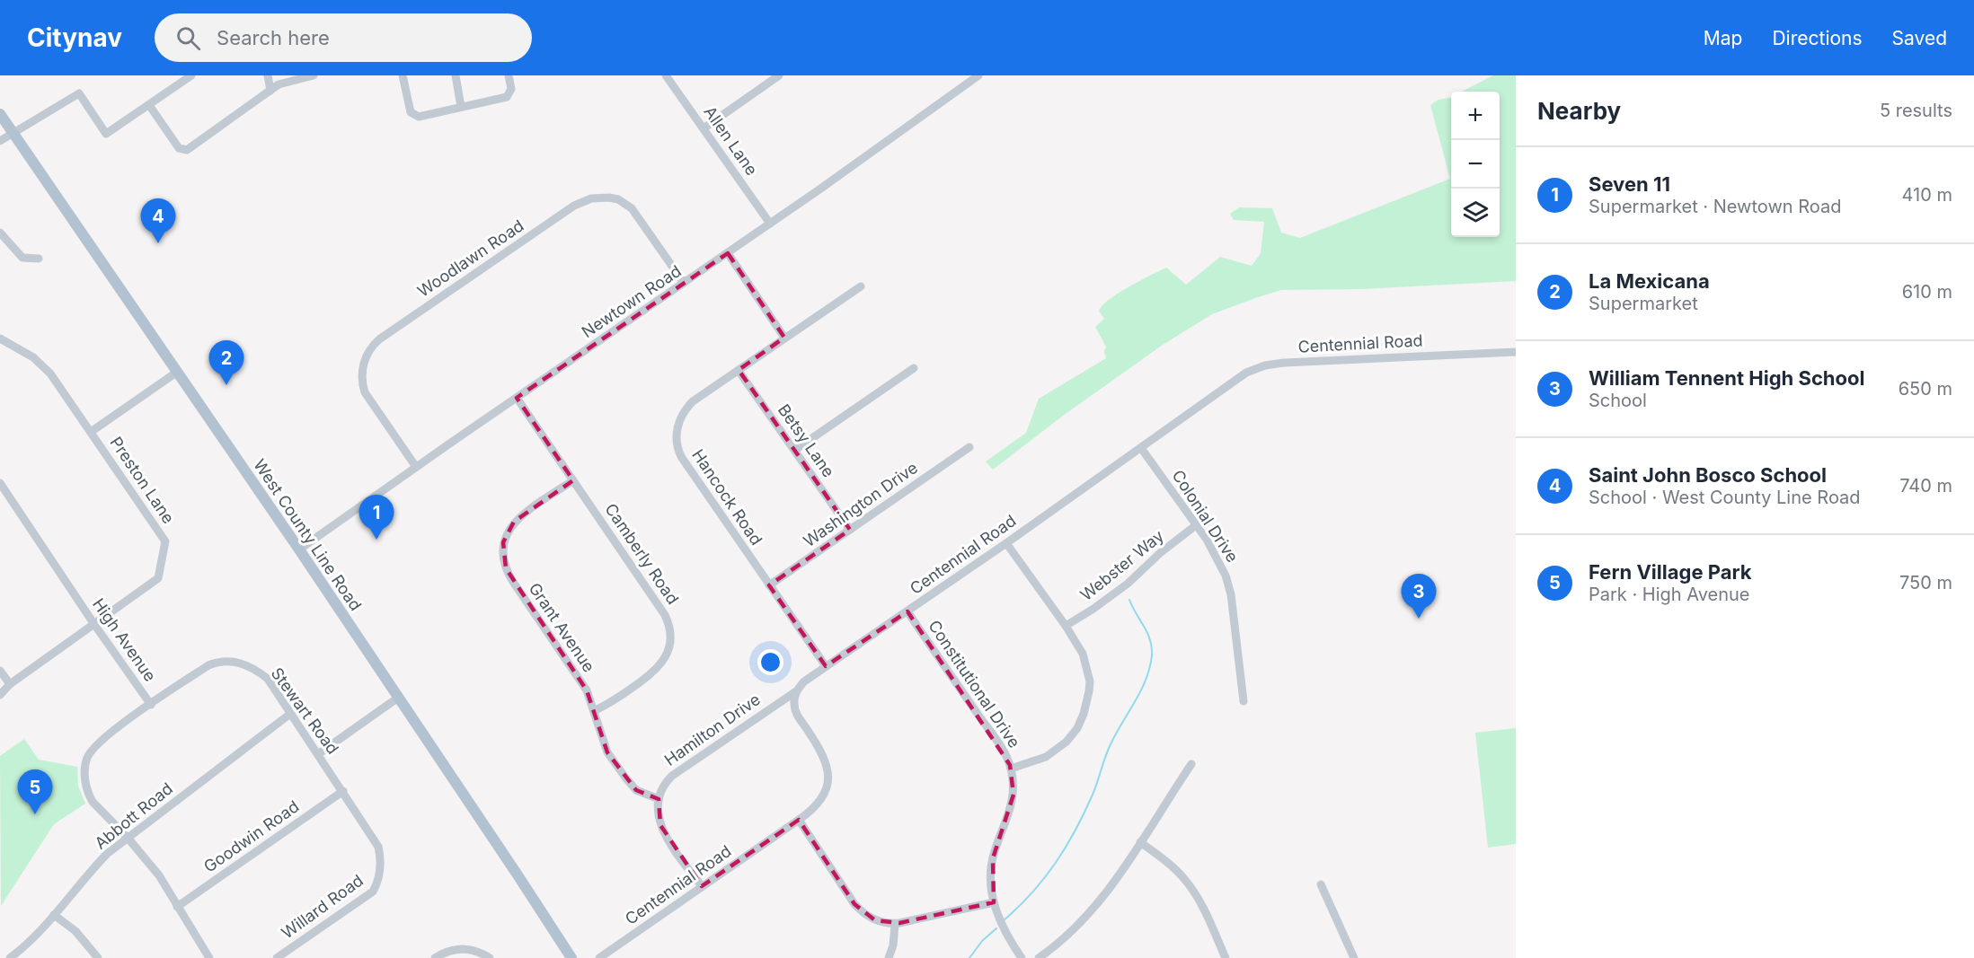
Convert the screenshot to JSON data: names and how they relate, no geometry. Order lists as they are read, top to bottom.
{
  "streets": {
    "main road": ["West County Line Road"],
    "street": [
      "Allen Lane",
      "Woodlawn Road",
      "Newtown Road",
      "Centennial Road",
      "Betsy Lane",
      "Preston Lane",
      "Hancock Road",
      "Washington Drive",
      "Colonial Drive",
      "Camberly Road",
      "Webster Way",
      "Grant Avenue",
      "High Avenue",
      "Constitutional Drive",
      "Stewart Road",
      "Hamilton Drive",
      "Abbott Road",
      "Goodwin Road",
      "Willard Road"
    ]
  },
  "crossings": [
    ["Allen Lane", "Newtown Road"],
    ["Woodlawn Road", "Newtown Road"],
    ["Newtown Road", "West County Line Road"],
    ["Newtown Road", "Camberly Road"],
    ["Centennial Road", "Hancock Road"],
    ["Centennial Road", "Colonial Drive"],
    ["Centennial Road", "Constitutional Drive"],
    ["Centennial Road", "Hamilton Drive"],
    ["Betsy Lane", "Hancock Road"],
    ["Betsy Lane", "Washington Drive"],
    ["Preston Lane", "High Avenue"],
    ["Hancock Road", "Washington Drive"],
    ["Colonial Drive", "Webster Way"],
    ["Camberly Road", "Grant Avenue"],
    ["Grant Avenue", "Hamilton Drive"],
    ["High Avenue", "Stewart Road"],
    ["High Avenue", "Abbott Road"],
    ["High Avenue", "Goodwin Road"],
    ["Stewart Road", "Abbott Road"],
    ["Stewart Road", "Goodwin Road"],
    ["Stewart Road", "Willard Road"]
  ],
  "page": {
    "header": "Citynav",
    "search": "Search here",
    "nav": ["Map", "Directions", "Saved"],
    "heading": ["Nearby", "5 results"],
    "map_buttons": ["+", "−"],
    "list": [
      {
        "mark": "1",
        "name": "Seven 11",
        "note": "Supermarket · Newtown Road",
        "value": "410 m"
      },
      {
        "mark": "2",
        "name": "La Mexicana",
        "note": "Supermarket",
        "value": "610 m"
      },
      {
        "mark": "3",
        "name": "William Tennent High School",
        "note": "School",
        "value": "650 m"
      },
      {
        "mark": "4",
        "name": "Saint John Bosco School",
        "note": "School · West County Line Road",
        "value": "740 m"
      },
      {
        "mark": "5",
        "name": "Fern Village Park",
        "note": "Park · High Avenue",
        "value": "750 m"
      }
    ],
    "pins": [
      "4",
      "2",
      "1",
      "3",
      "5"
    ]
  }
}
